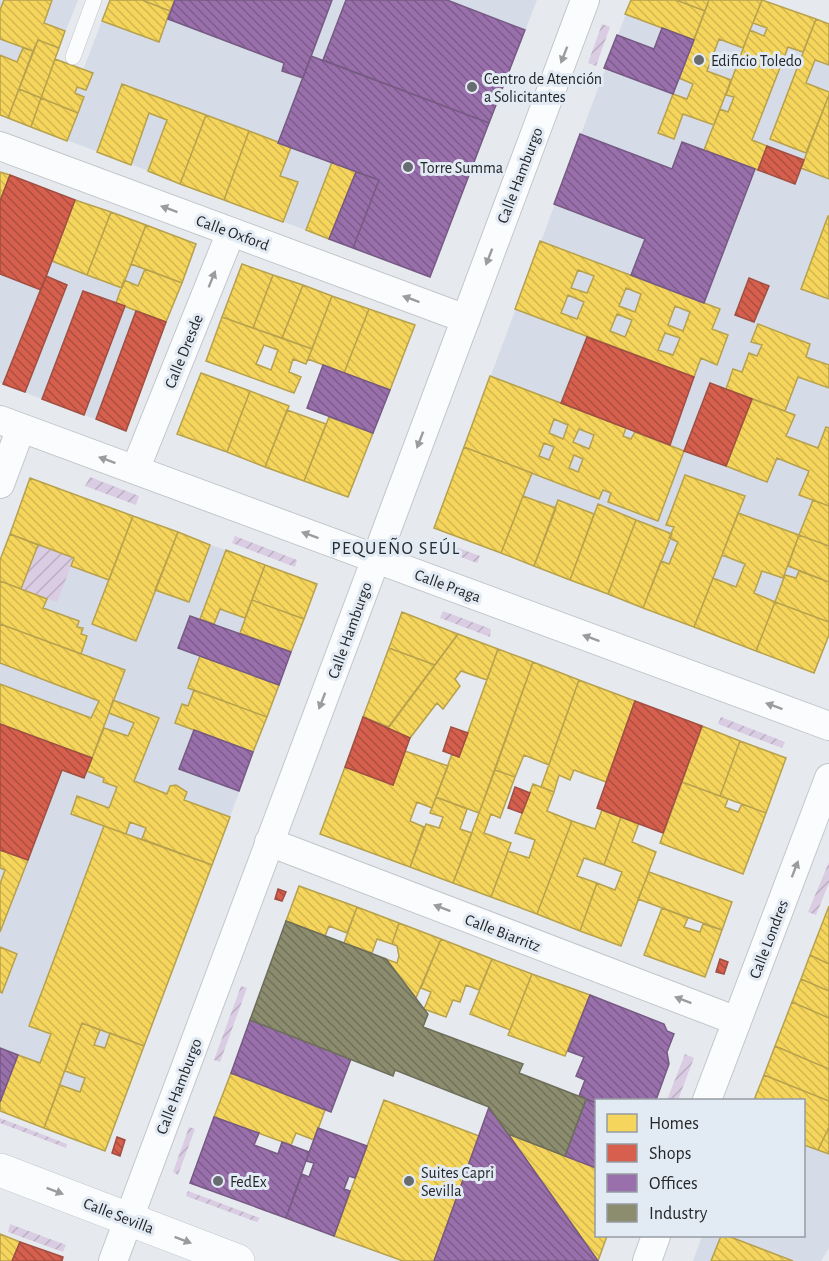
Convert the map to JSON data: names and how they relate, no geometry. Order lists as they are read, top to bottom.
{
  "streets": {
    "main road": ["Calle Sevilla"],
    "street": [
      "Calle Hamburgo",
      "Calle Oxford",
      "Calle Dresde",
      "Calle Praga",
      "Calle Biarritz",
      "Calle Londres"
    ]
  },
  "crossings": [
    ["Calle Hamburgo", "Calle Oxford"],
    ["Calle Hamburgo", "Calle Praga"],
    ["Calle Hamburgo", "Calle Biarritz"],
    ["Calle Hamburgo", "Calle Sevilla"],
    ["Calle Oxford", "Calle Dresde"],
    ["Calle Dresde", "Calle Praga"],
    ["Calle Biarritz", "Calle Londres"]
  ],
  "one_way": [
    "Calle Hamburgo",
    "Calle Oxford",
    "Calle Dresde",
    "Calle Praga",
    "Calle Biarritz",
    "Calle Londres",
    "Calle Sevilla"
  ],
  "districts": ["PEQUEÑO SEÚL"],
  "places": [
    "Edificio Toledo",
    "Centro de Atención a Solicitantes",
    "Torre Summa",
    "FedEx",
    "Suites Capri Sevilla"
  ],
  "legend": [
    "Homes",
    "Shops",
    "Offices",
    "Industry"
  ]
}
